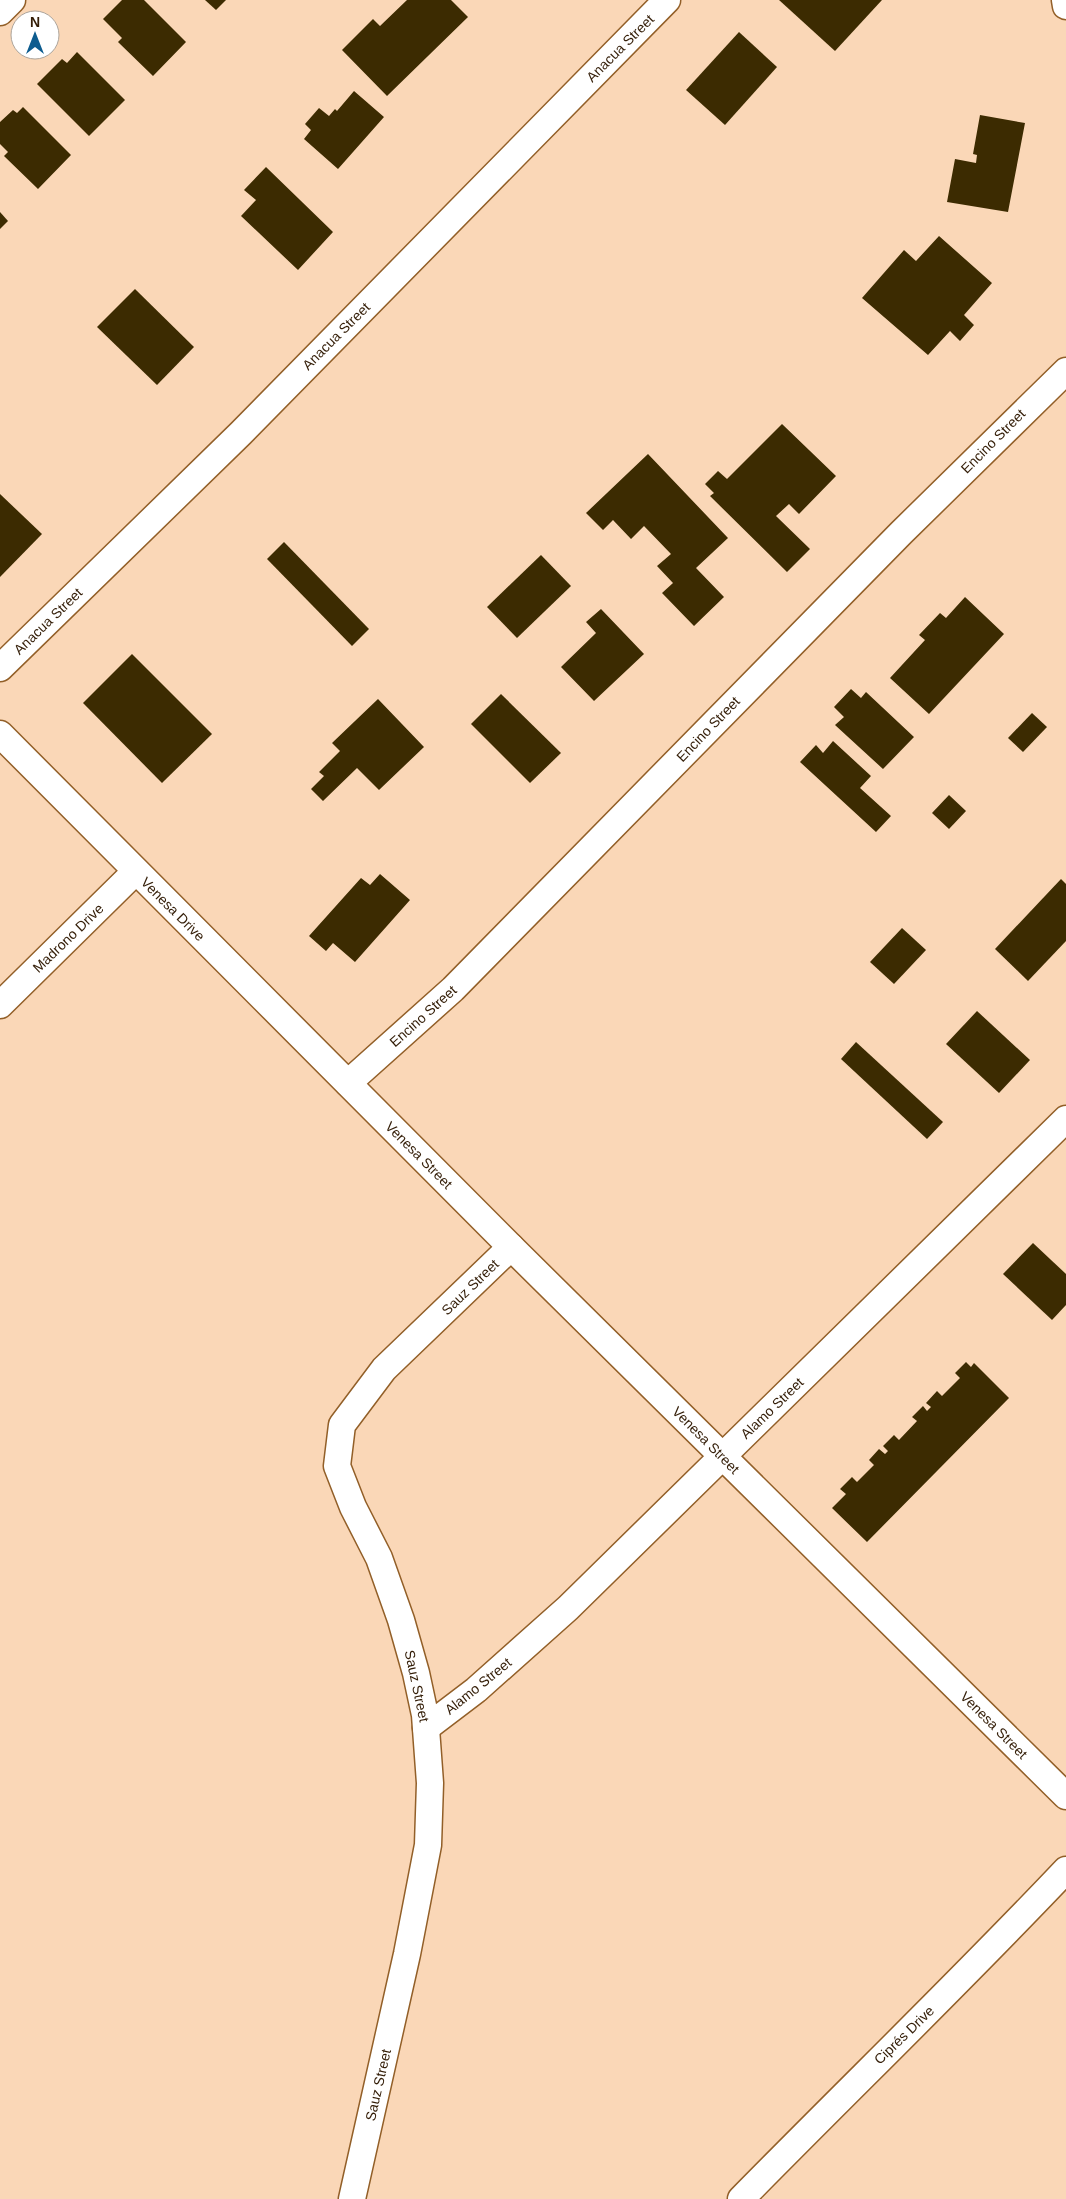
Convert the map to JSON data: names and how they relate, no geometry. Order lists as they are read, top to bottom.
{
  "streets": {
    "street": [
      "Anacua Street",
      "Encino Street",
      "Venesa Drive",
      "Madrono Drive",
      "Venesa Street",
      "Sauz Street",
      "Alamo Street",
      "Ciprés Drive"
    ]
  },
  "crossings": [
    ["Encino Street", "Venesa Drive"],
    ["Encino Street", "Venesa Street"],
    ["Venesa Drive", "Madrono Drive"],
    ["Venesa Drive", "Venesa Street"],
    ["Venesa Street", "Sauz Street"],
    ["Venesa Street", "Alamo Street"],
    ["Sauz Street", "Alamo Street"]
  ],
  "north": "top"
}
